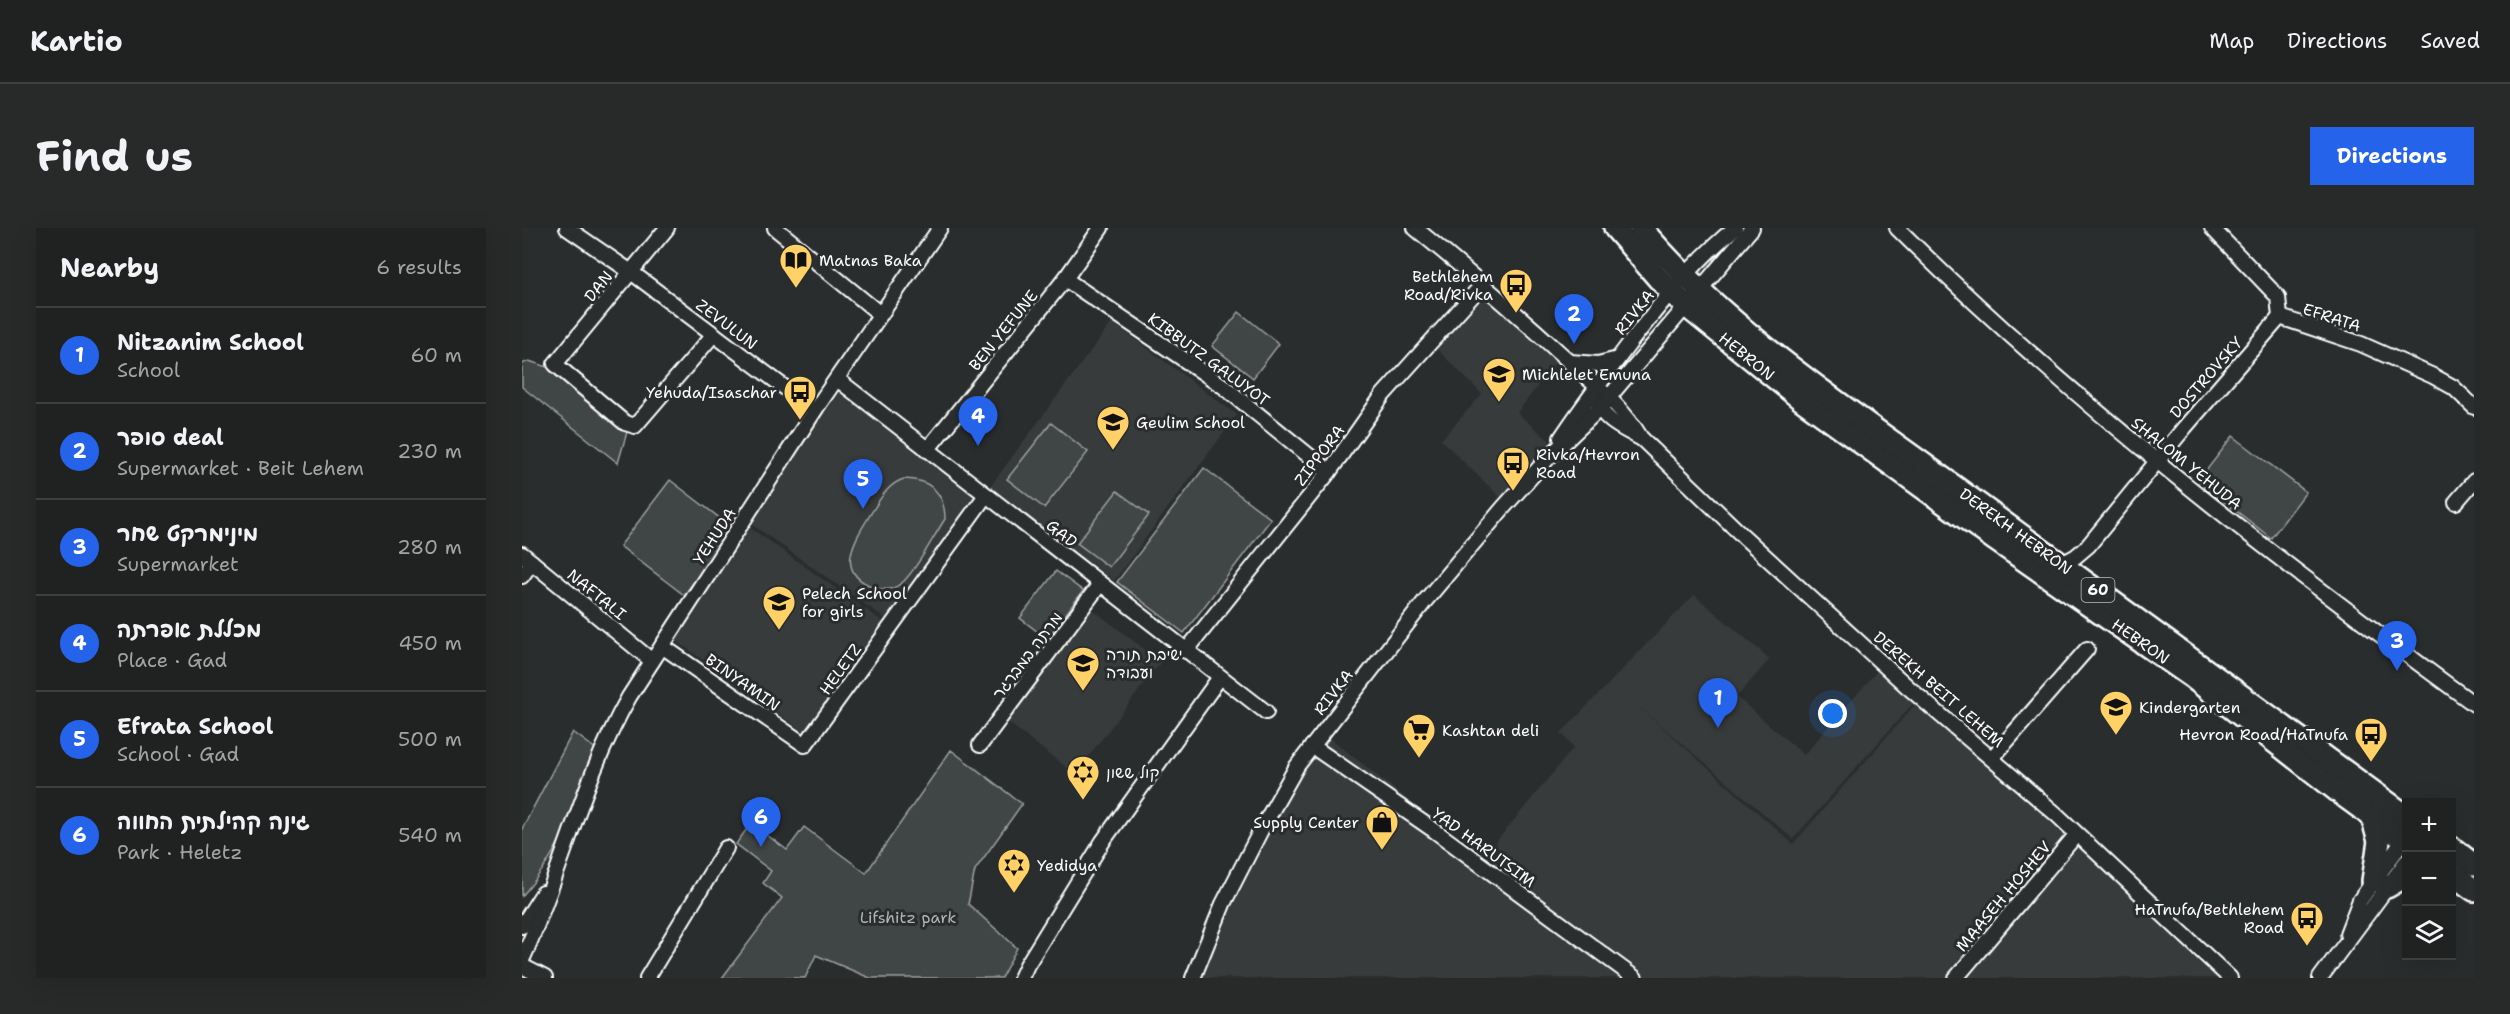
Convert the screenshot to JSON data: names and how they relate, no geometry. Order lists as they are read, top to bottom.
{
  "streets": {
    "highway": ["HEBRON", "DEREKH HEBRON", "60"],
    "street": [
      "DAN",
      "RIVKA",
      "EFRATA",
      "ZEVULUN",
      "BEN YEFUNE",
      "KIBBUTZ GALUYOT",
      "DOSTROVSKY",
      "ZIPPORA",
      "SHALOM YEHUDA",
      "GAD",
      "YEHUDA",
      "NAFTALI",
      "מרתה במברגר",
      "HELETZ",
      "BINYAMIN",
      "DEREKH BEIT LEHEM",
      "YAD HARUTSIM",
      "MAASEH HOSHEV"
    ]
  },
  "crossings": [
    ["DAN", "ZEVULUN"],
    ["RIVKA", "HEBRON"],
    ["RIVKA", "DEREKH HEBRON"],
    ["RIVKA", "DEREKH BEIT LEHEM"],
    ["RIVKA", "YAD HARUTSIM"],
    ["EFRATA", "DOSTROVSKY"],
    ["BEN YEFUNE", "KIBBUTZ GALUYOT"],
    ["BEN YEFUNE", "GAD"],
    ["HEBRON", "DEREKH HEBRON"],
    ["KIBBUTZ GALUYOT", "ZIPPORA"],
    ["DOSTROVSKY", "SHALOM YEHUDA"],
    ["DOSTROVSKY", "DEREKH HEBRON"],
    ["ZIPPORA", "GAD"],
    ["ZIPPORA", "DEREKH BEIT LEHEM"],
    ["GAD", "YEHUDA"],
    ["GAD", "מרתה במברגר"],
    ["GAD", "HELETZ"],
    ["YEHUDA", "NAFTALI"],
    ["YEHUDA", "BINYAMIN"],
    ["HELETZ", "BINYAMIN"],
    ["DEREKH BEIT LEHEM", "MAASEH HOSHEV"]
  ],
  "parks": ["Lifshitz park"],
  "places": {
    "library": ["Matnas Baka"],
    "bus stop": [
      "Bethlehem Road/Rivka",
      "Yehuda/Isaschar",
      "Rivka/Hevron Road",
      "Hevron Road/HaTnufa",
      "HaTnufa/Bethlehem Road"
    ],
    "school or university": [
      "Michlelet Emuna",
      "Geulim School",
      "Pelech School for girls",
      "ישיבת תורה ועבודה",
      "Kindergarten"
    ],
    "supermarket": ["Kashtan deli"],
    "synagogue": ["קול ששון", "Yedidya"],
    "shop": ["Supply Center"]
  },
  "page": {
    "header": "Kartio",
    "nav": ["Map", "Directions", "Saved"],
    "buttons": "Directions",
    "title": "Find us",
    "heading": ["Nearby", "6 results"],
    "pins": [
      "2",
      "4",
      "5",
      "3",
      "1",
      "6"
    ],
    "list": [
      {
        "mark": "1",
        "name": "Nitzanim School",
        "note": "School",
        "value": "60 m"
      },
      {
        "mark": "2",
        "name": "סופר deal",
        "note": "Supermarket · Beit Lehem",
        "value": "230 m"
      },
      {
        "mark": "3",
        "name": "מינימרקט שחר",
        "note": "Supermarket",
        "value": "280 m"
      },
      {
        "mark": "4",
        "name": "מכללת אפרתה",
        "note": "Place · Gad",
        "value": "450 m"
      },
      {
        "mark": "5",
        "name": "Efrata School",
        "note": "School · Gad",
        "value": "500 m"
      },
      {
        "mark": "6",
        "name": "גינה קהילתית החווה",
        "note": "Park · Heletz",
        "value": "540 m"
      }
    ],
    "map_buttons": ["+", "−"]
  }
}
